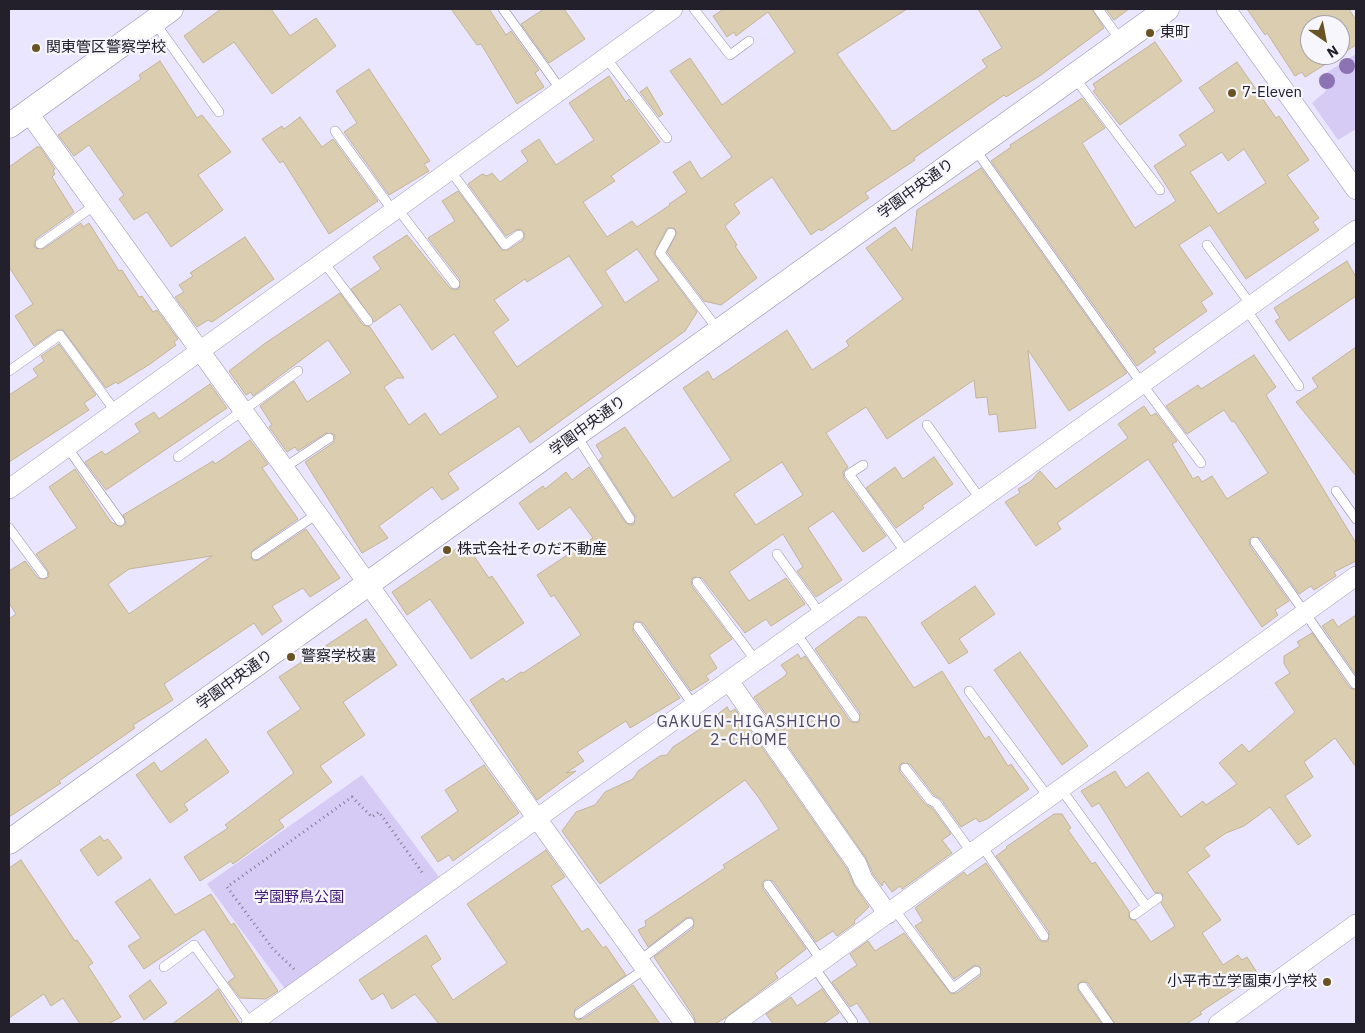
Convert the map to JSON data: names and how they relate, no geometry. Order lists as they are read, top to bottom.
{
  "streets": {
    "street": ["学園中央通り"]
  },
  "districts": ["GAKUEN-HIGASHICHO 2-CHOME"],
  "parks": ["学園野鳥公園"],
  "places": [
    "東町",
    "関東管区警察学校",
    "7-Eleven",
    "株式会社そのだ不動産",
    "警察学校裏",
    "小平市立学園東小学校"
  ],
  "north": "bottom right"
}
